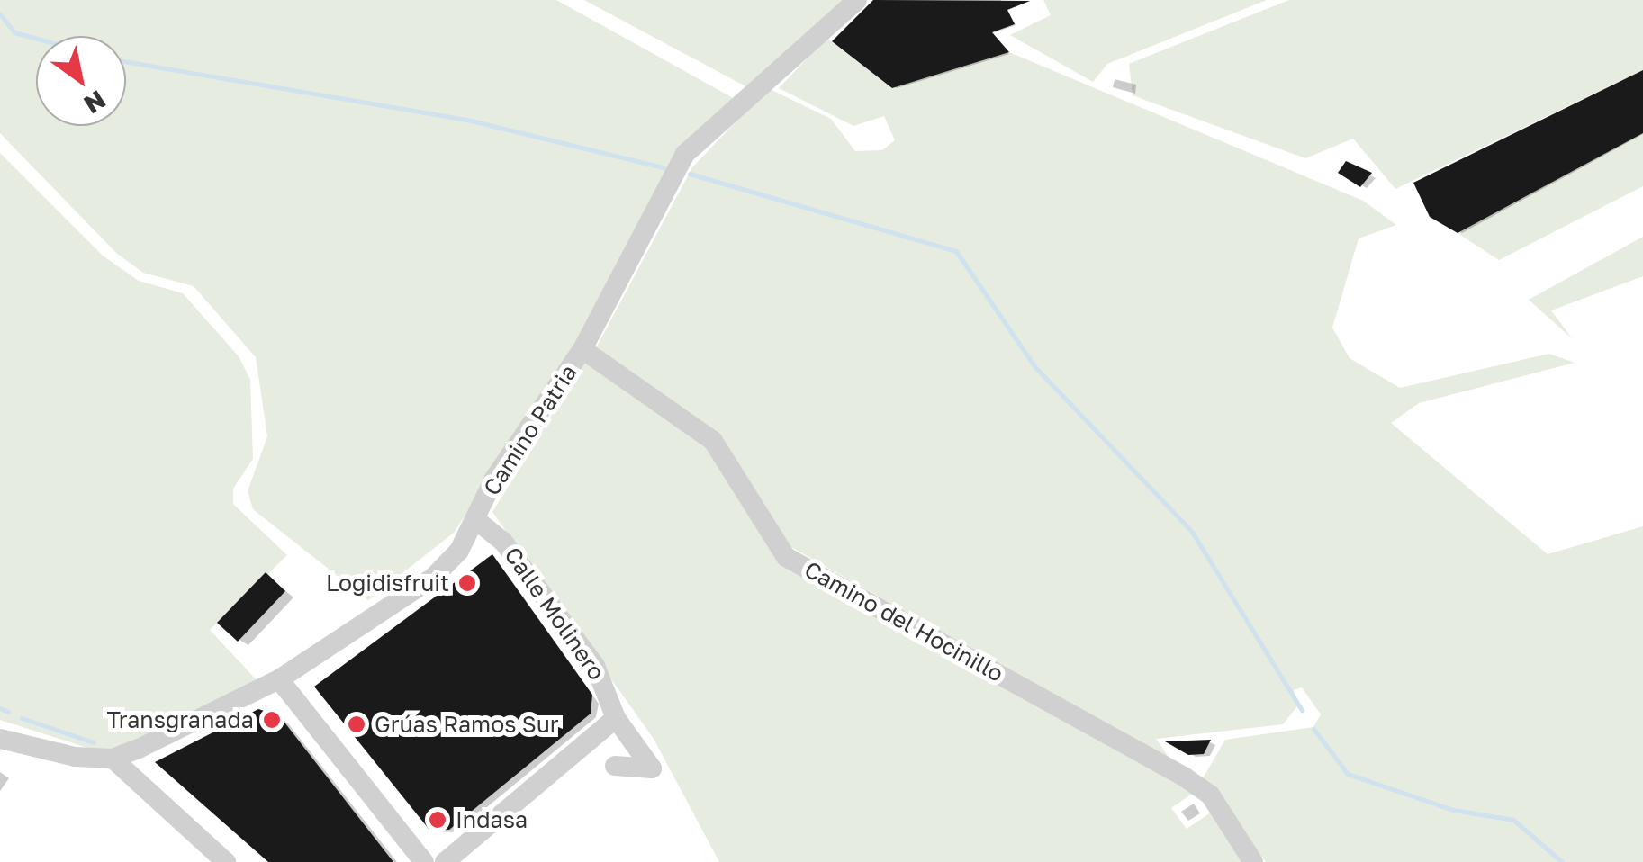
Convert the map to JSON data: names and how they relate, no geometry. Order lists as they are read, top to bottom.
{
  "streets": {
    "street": ["Camino Patria", "Calle Molinero", "Camino del Hocinillo"]
  },
  "crossings": [
    ["Camino Patria", "Calle Molinero"],
    ["Camino Patria", "Camino del Hocinillo"]
  ],
  "places": [
    "Logidisfruit",
    "Transgranada",
    "Grúas Ramos Sur",
    "Indasa"
  ],
  "north": "bottom right"
}
